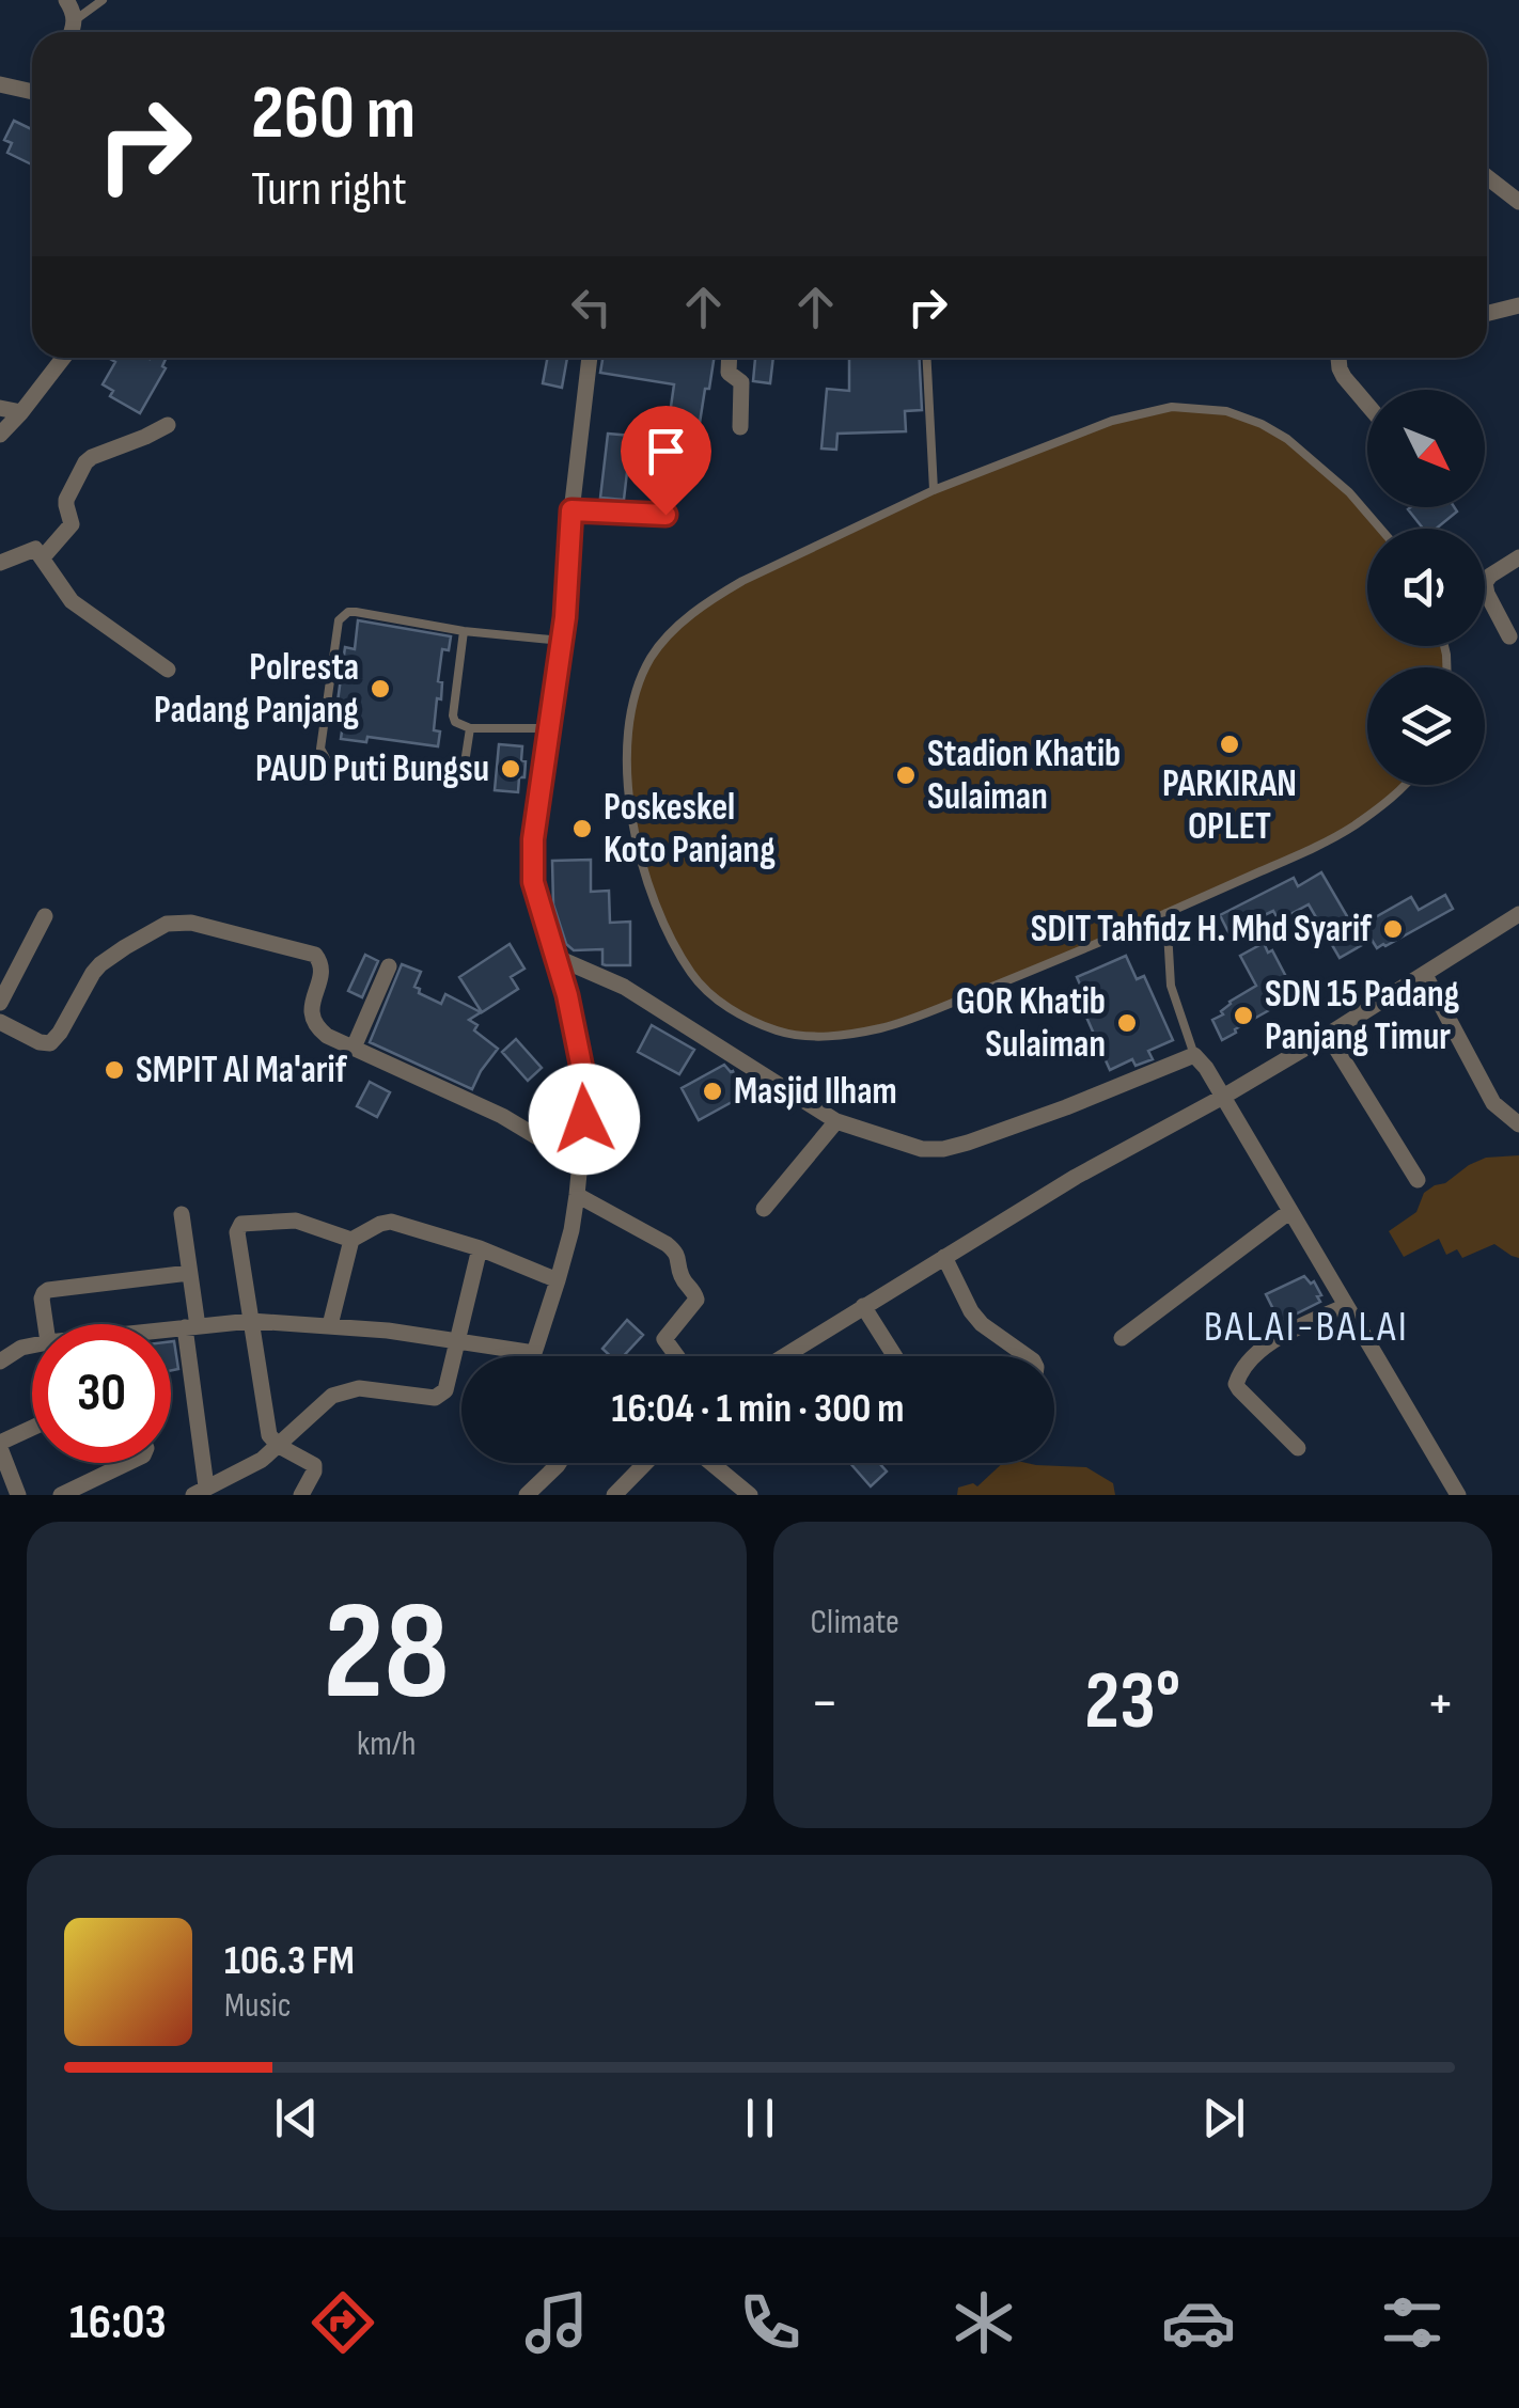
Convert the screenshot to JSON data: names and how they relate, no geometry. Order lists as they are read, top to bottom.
{
  "districts": ["BALAI-BALAI"],
  "places": [
    "Polresta Padang Panjang",
    "PARKIRAN OPLET",
    "PAUD Puti Bungsu",
    "Stadion Khatib Sulaiman",
    "Poskeskel Koto Panjang",
    "SDIT Tahfidz H. Mhd Syarif",
    "SDN 15 Padang Panjang Timur",
    "GOR Khatib Sulaiman",
    "SMPIT Al Ma'arif",
    "Masjid Ilham"
  ],
  "north": "bottom right",
  "page": {
    "turn": ["260 m", "Turn right"],
    "limit": "30",
    "trip": "16:04 · 1 min · 300 m",
    "tile": [
      ["28", "km/h"],
      "Climate"
    ],
    "heat": ["−", "23°", "+"],
    "song": ["106.3 FM", "Music"],
    "tabs": "16:03"
  }
}
